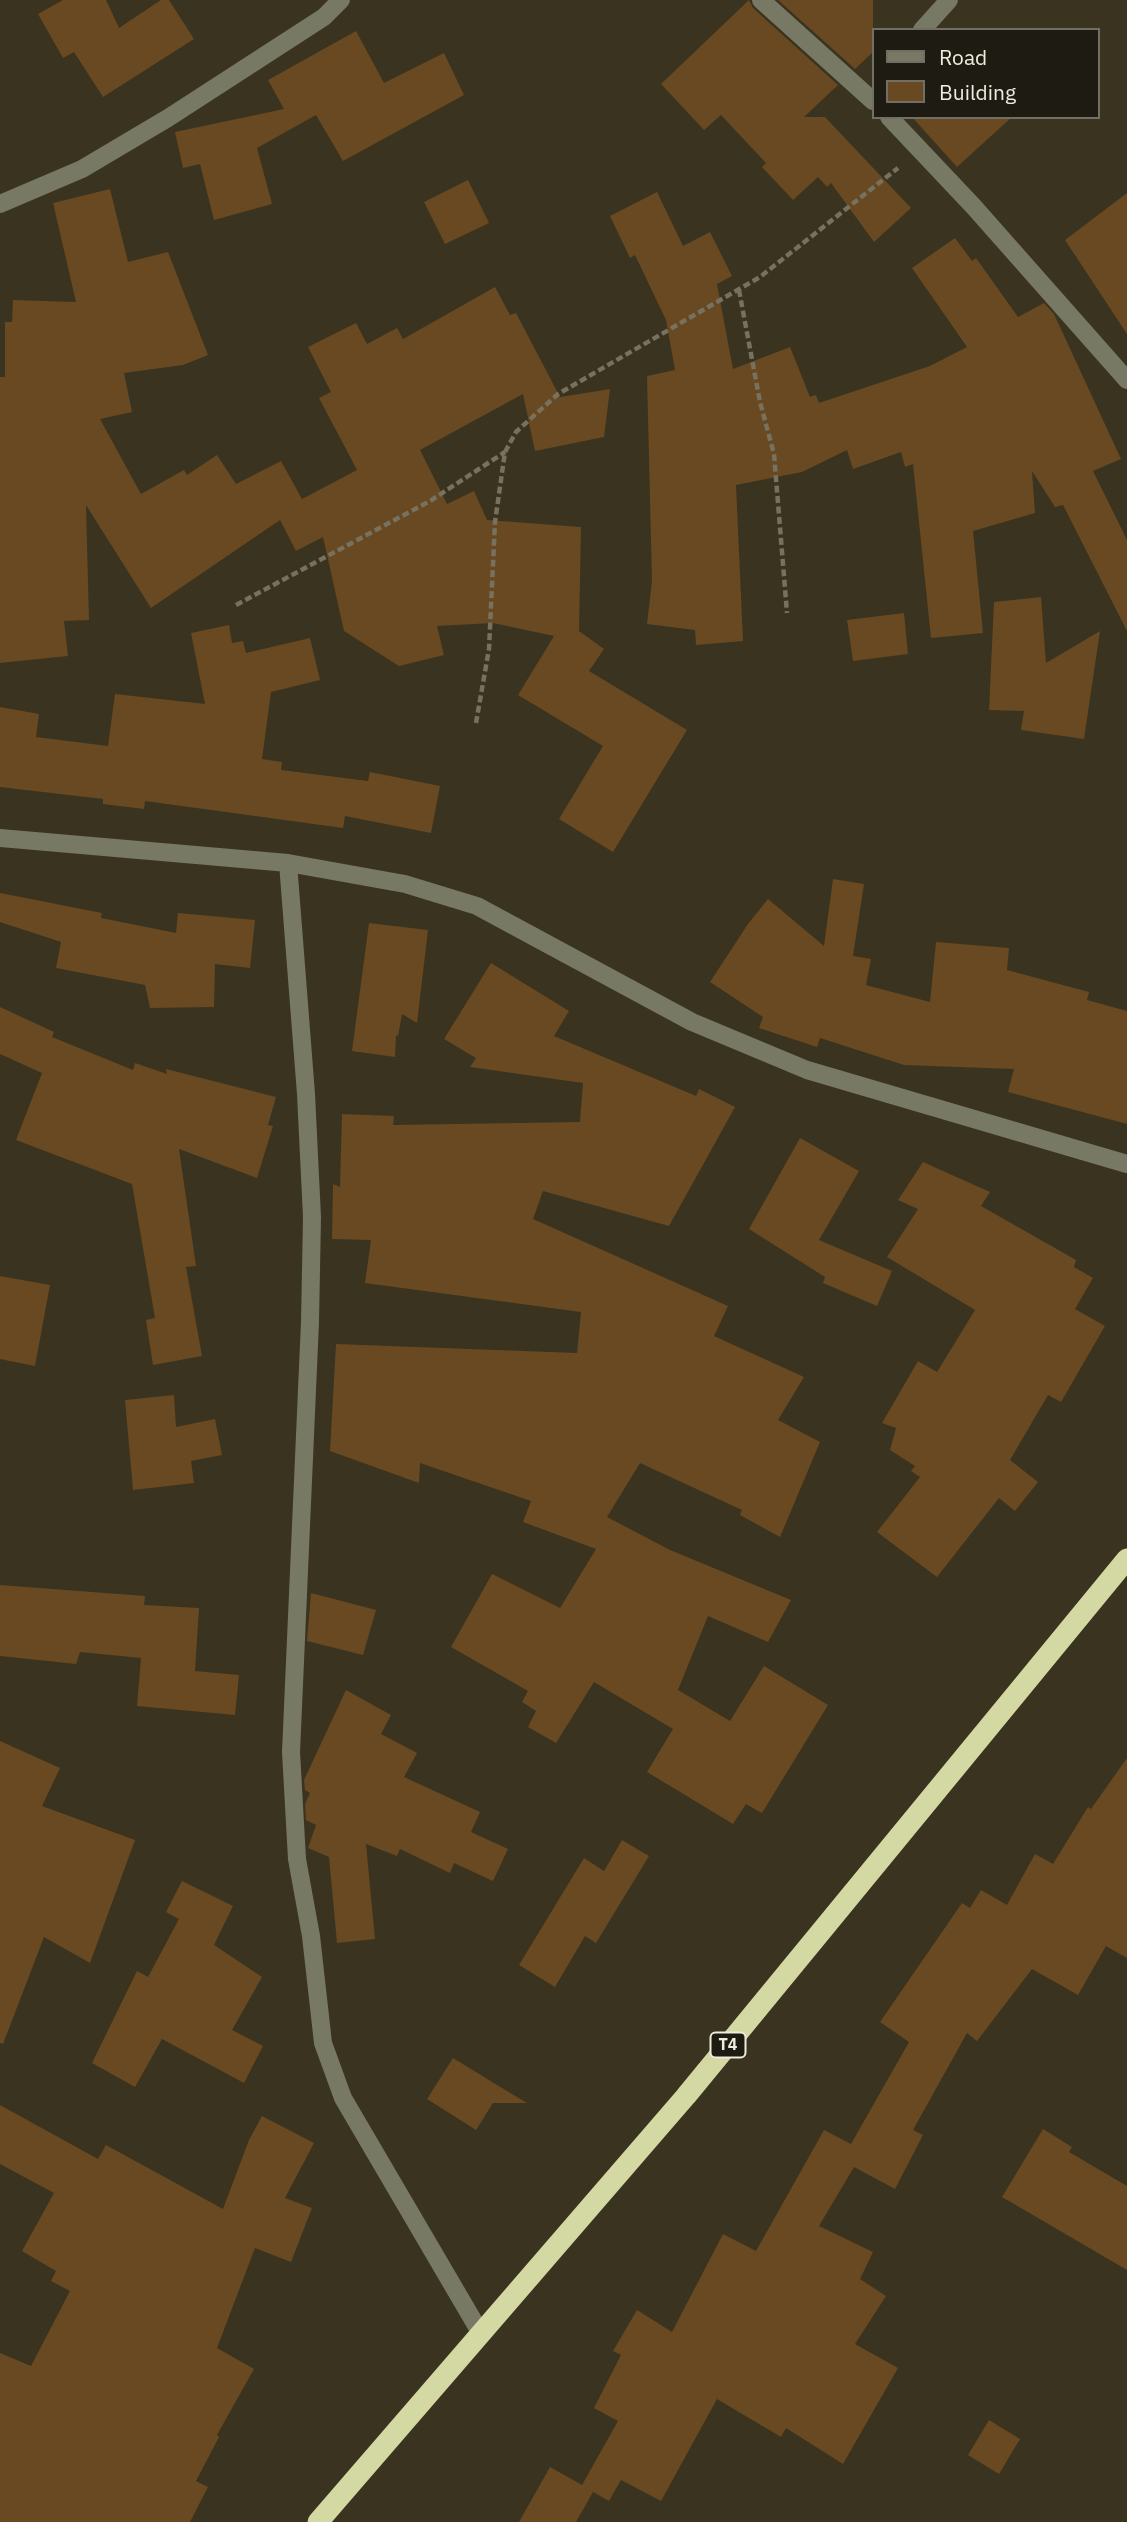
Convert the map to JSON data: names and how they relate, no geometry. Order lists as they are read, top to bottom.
{
  "streets": {
    "highway": ["T4"]
  },
  "legend": ["Road", "Building"]
}
